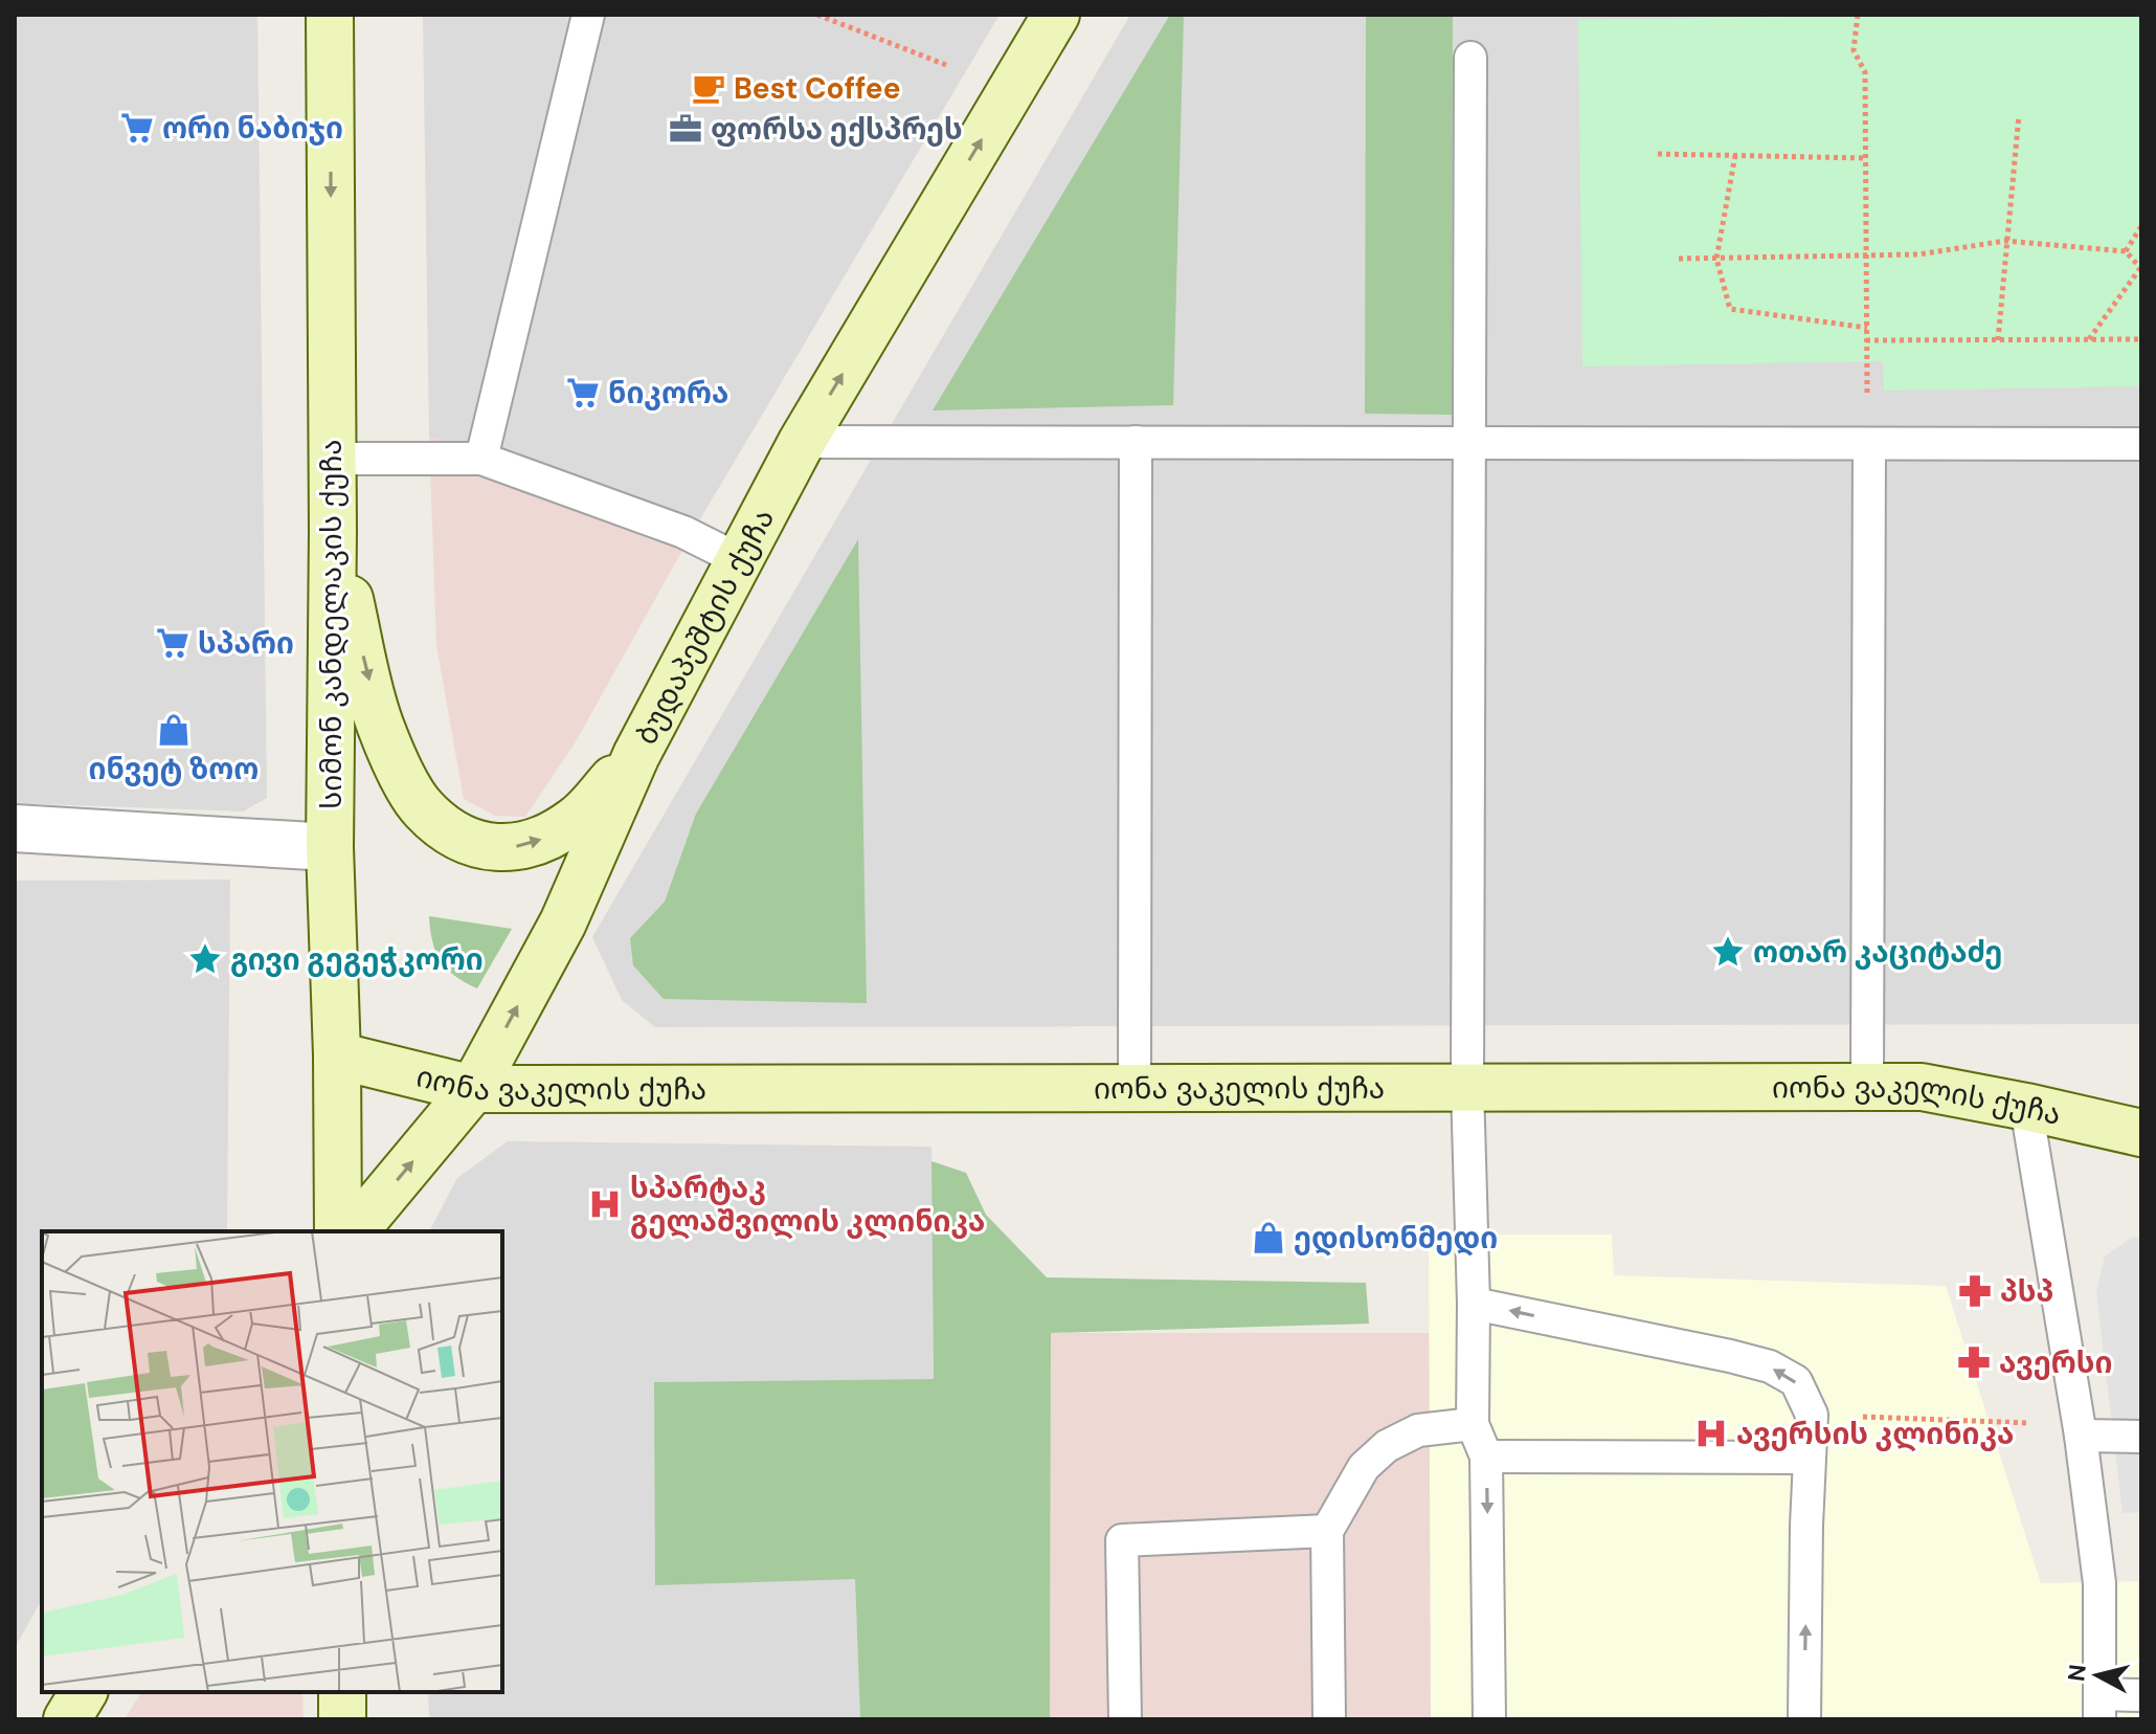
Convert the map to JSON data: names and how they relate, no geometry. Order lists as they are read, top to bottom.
{
  "streets": {
    "main road": ["სიმონ კანდელაკის ქუჩა", "ბუდაპეშტის ქუჩა", "იონა ვაკელის ქუჩა"]
  },
  "crossings": [
    ["სიმონ კანდელაკის ქუჩა", "იონა ვაკელის ქუჩა"],
    ["ბუდაპეშტის ქუჩა", "იონა ვაკელის ქუჩა"]
  ],
  "one_way": ["სიმონ კანდელაკის ქუჩა", "ბუდაპეშტის ქუჩა"],
  "places": {
    "cafe": ["Best Coffee"],
    "supermarket": ["ორი ნაბიჯი", "ნიკორა", "სპარი"],
    "office": ["ფორსა ექსპრეს"],
    "shop": ["ინვეტ ზოო", "ედისონმედი"],
    "place": ["ოთარ კაციტაძე", "გივი გეგეჭკორი"],
    "hospital": ["სპარტაკ გელაშვილის კლინიკა", "ავერსის კლინიკა"],
    "pharmacy": ["პსპ", "ავერსი"]
  },
  "north": "left"
}
